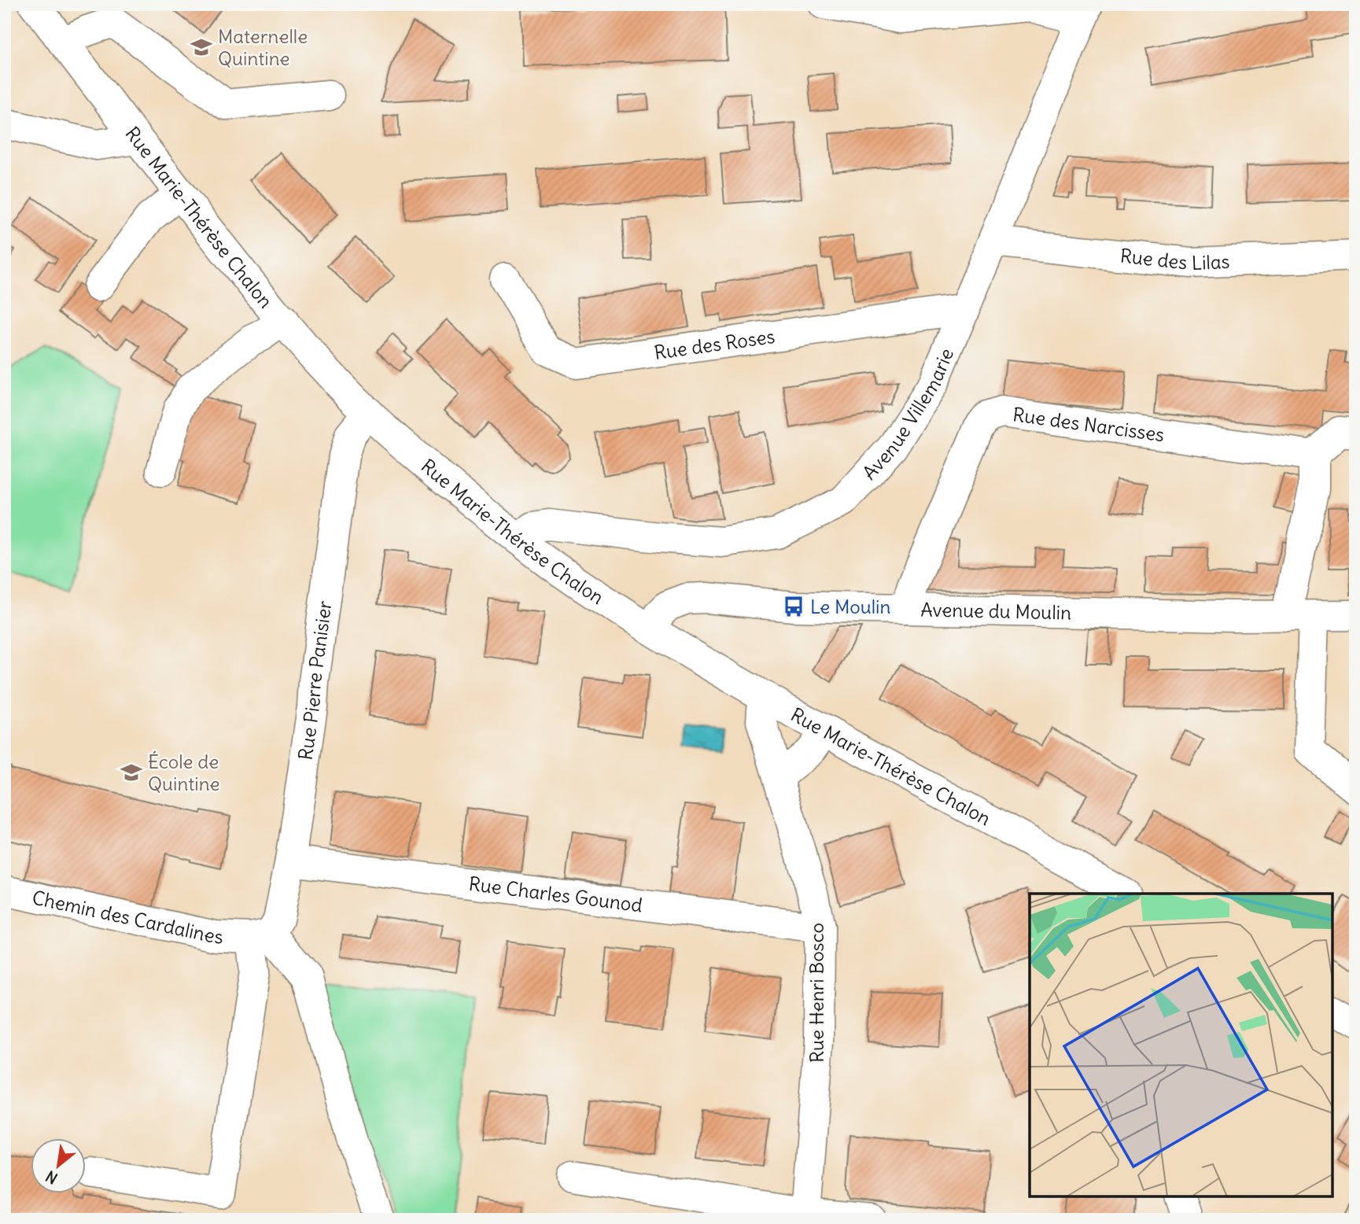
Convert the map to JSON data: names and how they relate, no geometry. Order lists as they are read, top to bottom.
{
  "streets": {
    "street": [
      "Rue Marie-Thérèse Chalon",
      "Rue des Lilas",
      "Rue des Roses",
      "Avenue Villemarie",
      "Rue des Narcisses",
      "Avenue du Moulin",
      "Rue Pierre Panisier",
      "Rue Charles Gounod",
      "Chemin des Cardalines",
      "Rue Henri Bosco"
    ]
  },
  "crossings": [
    ["Rue Marie-Thérèse Chalon", "Avenue Villemarie"],
    ["Rue Marie-Thérèse Chalon", "Avenue du Moulin"],
    ["Rue Marie-Thérèse Chalon", "Rue Pierre Panisier"],
    ["Rue Marie-Thérèse Chalon", "Rue Henri Bosco"],
    ["Rue des Lilas", "Avenue Villemarie"],
    ["Rue des Roses", "Avenue Villemarie"],
    ["Rue des Narcisses", "Avenue du Moulin"],
    ["Rue Pierre Panisier", "Rue Charles Gounod"],
    ["Rue Pierre Panisier", "Chemin des Cardalines"],
    ["Rue Charles Gounod", "Rue Henri Bosco"]
  ],
  "places": {
    "school or university": ["Maternelle Quintine", "École de Quintine"],
    "bus stop": ["Le Moulin"]
  },
  "north": "bottom left"
}
